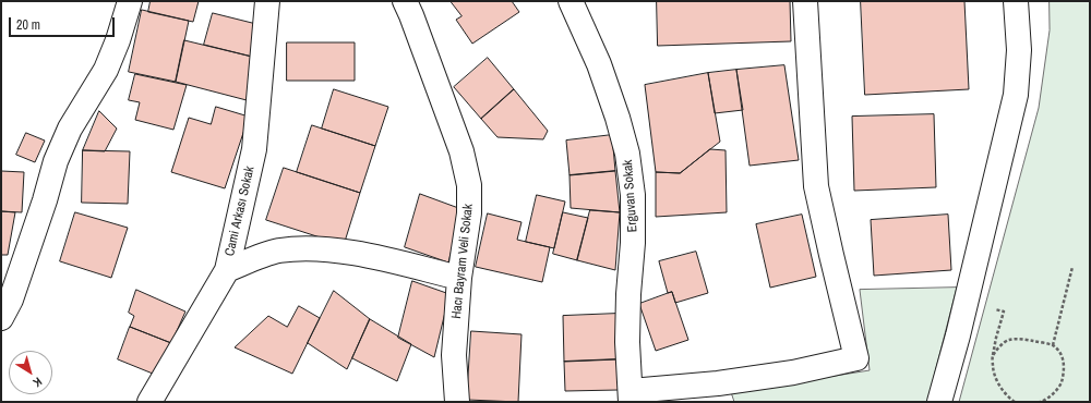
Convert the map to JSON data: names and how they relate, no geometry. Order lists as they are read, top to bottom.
{
  "streets": {
    "street": ["Erguvan Sokak", "Cami Arkası Sokak", "Hacı Bayram Veli Sokak"]
  },
  "scale_bar": "20 m",
  "north": "bottom right"
}
